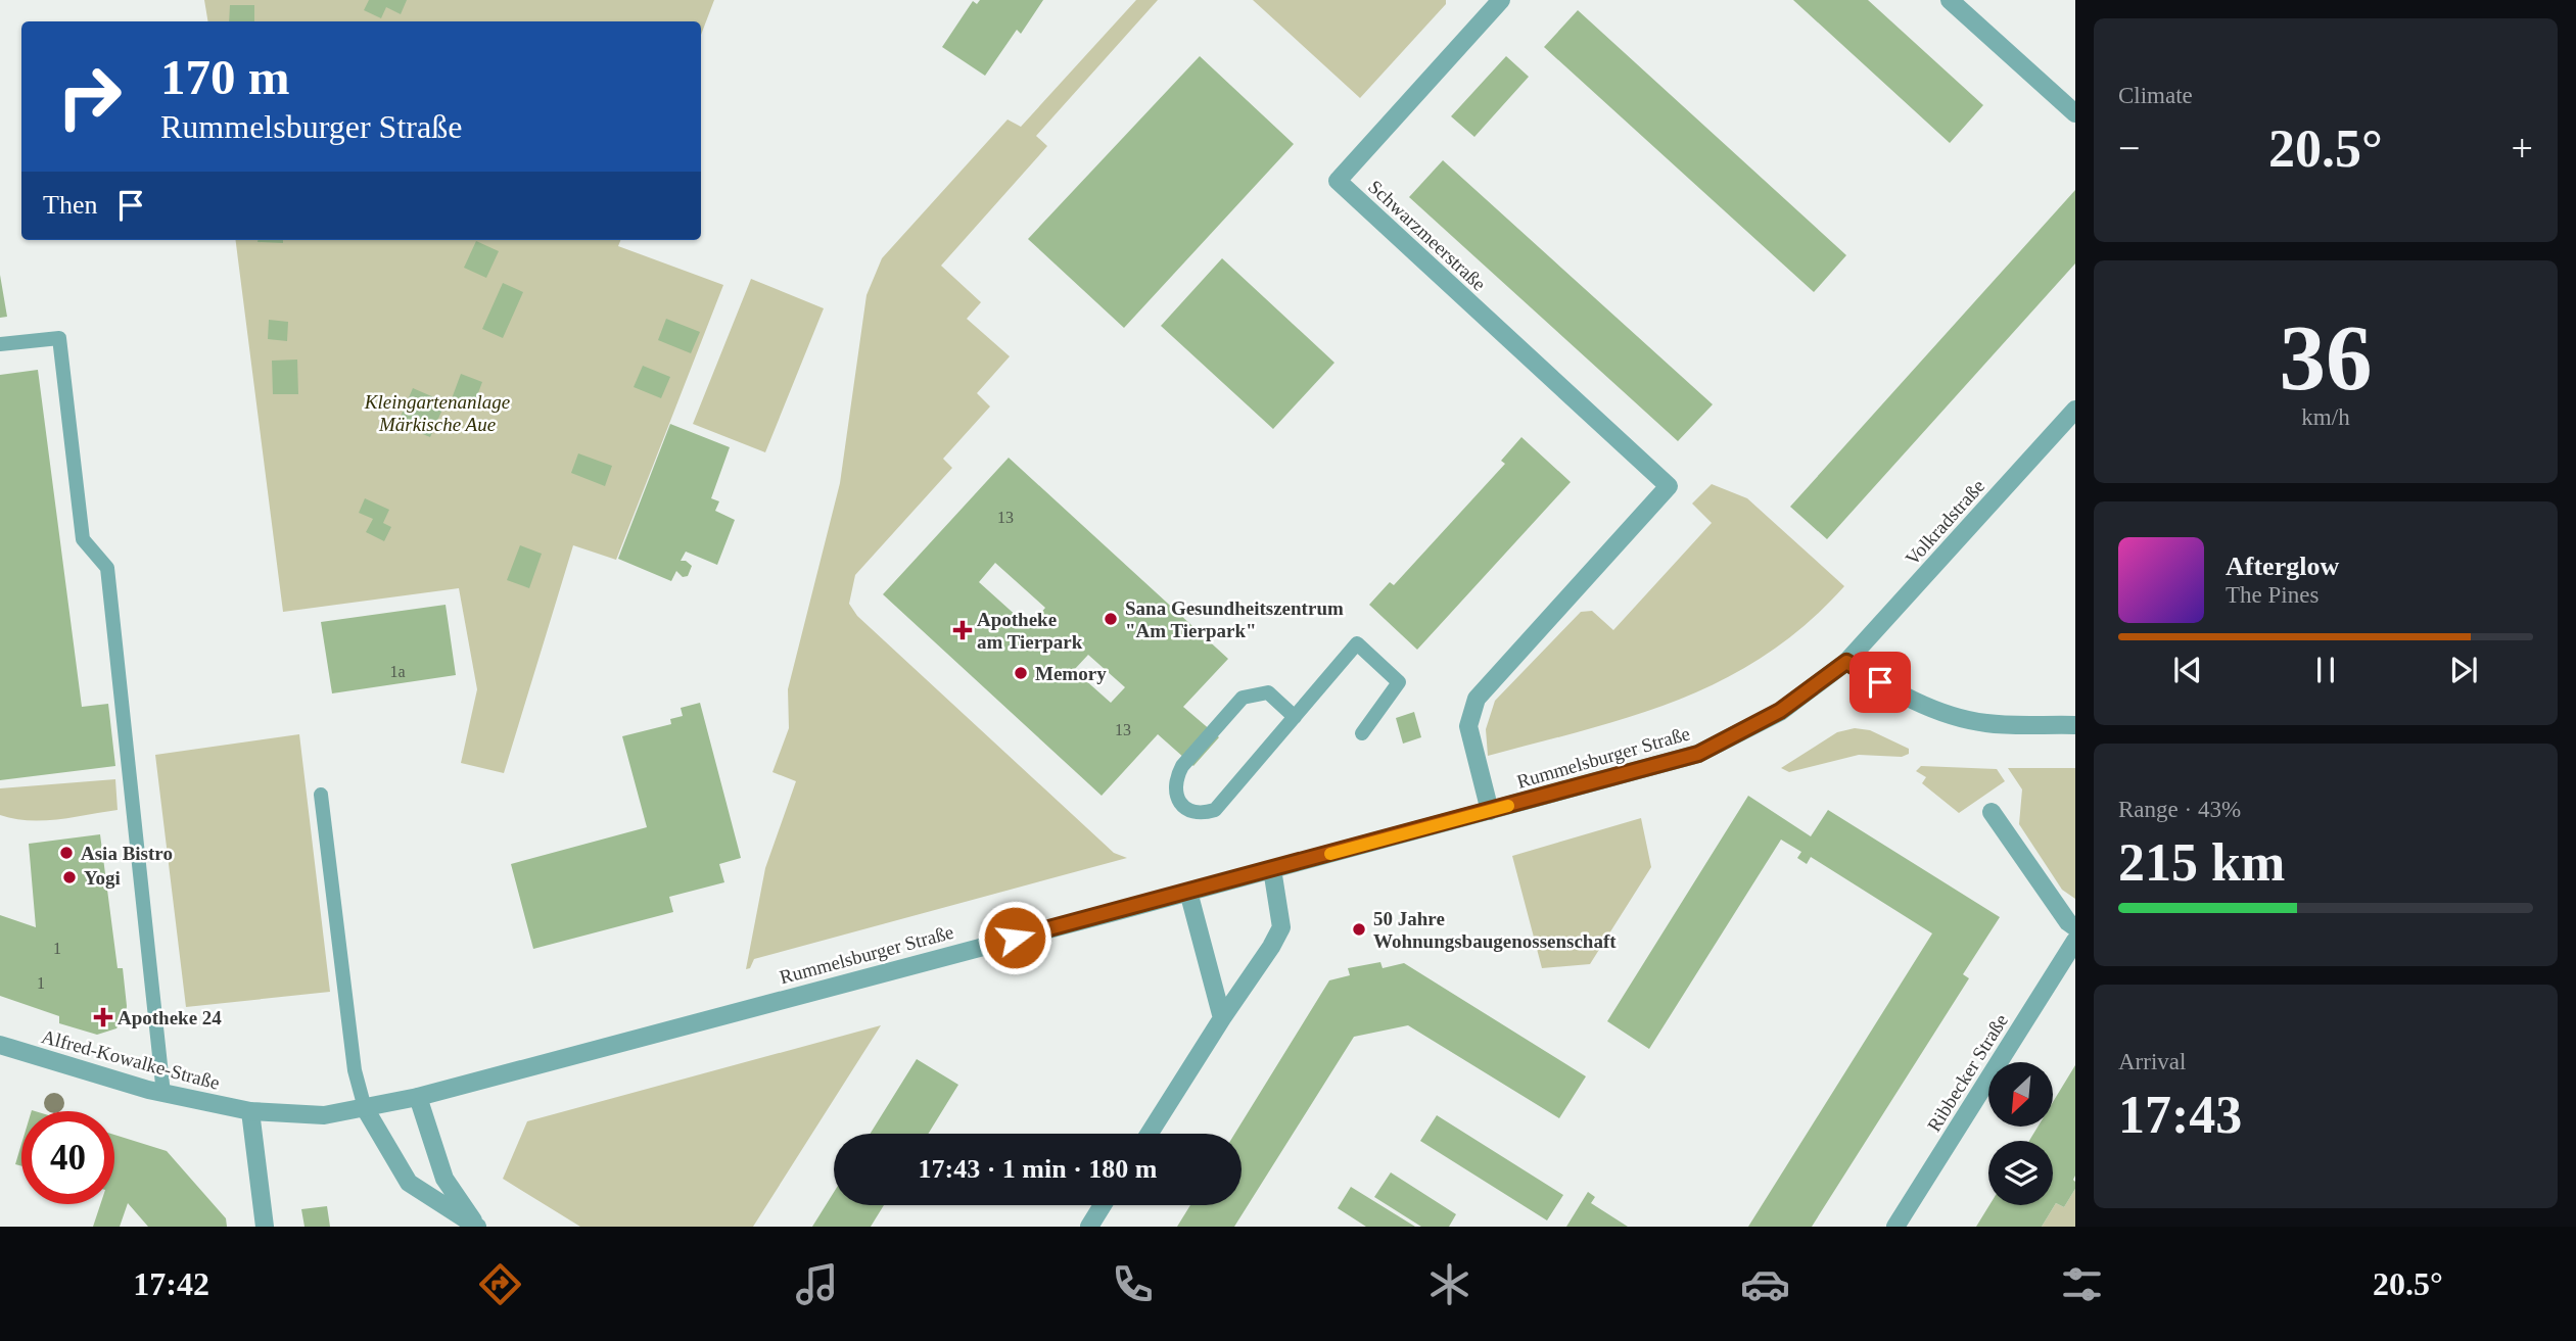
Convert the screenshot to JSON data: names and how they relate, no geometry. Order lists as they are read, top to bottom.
{
  "streets": {
    "street": [
      "Schwarzmeerstraße",
      "Volkradstraße",
      "Rummelsburger Straße",
      "Alfred-Kowalke-Straße",
      "Ribbecker Straße"
    ]
  },
  "crossings": [
    ["Schwarzmeerstraße", "Rummelsburger Straße"],
    ["Volkradstraße", "Rummelsburger Straße"],
    ["Rummelsburger Straße", "Alfred-Kowalke-Straße"]
  ],
  "parks": ["Kleingartenanlage Märkische Aue"],
  "places": {
    "other": [
      "Sana Gesundheitszentrum \"Am Tierpark\"",
      "Memory",
      "Asia Bistro",
      "Yogi",
      "50 Jahre Wohnungsbaugenossenschaft"
    ],
    "health": ["Apotheke am Tierpark", "Apotheke 24"]
  },
  "house_numbers": [
    "13",
    "1a",
    "13",
    "1",
    "1"
  ],
  "north": "bottom left",
  "page": {
    "tile": [
      "Climate",
      ["36", "km/h"],
      ["Range · 43%", "215 km"],
      ["Arrival", "17:43"]
    ],
    "turn": ["170 m", "Rummelsburger Straße"],
    "heat": ["−", "20.5°", "+"],
    "then": "Then",
    "song": ["Afterglow", "The Pines"],
    "limit": "40",
    "trip": "17:43 · 1 min · 180 m",
    "tabs": ["17:42", "20.5°"]
  }
}
